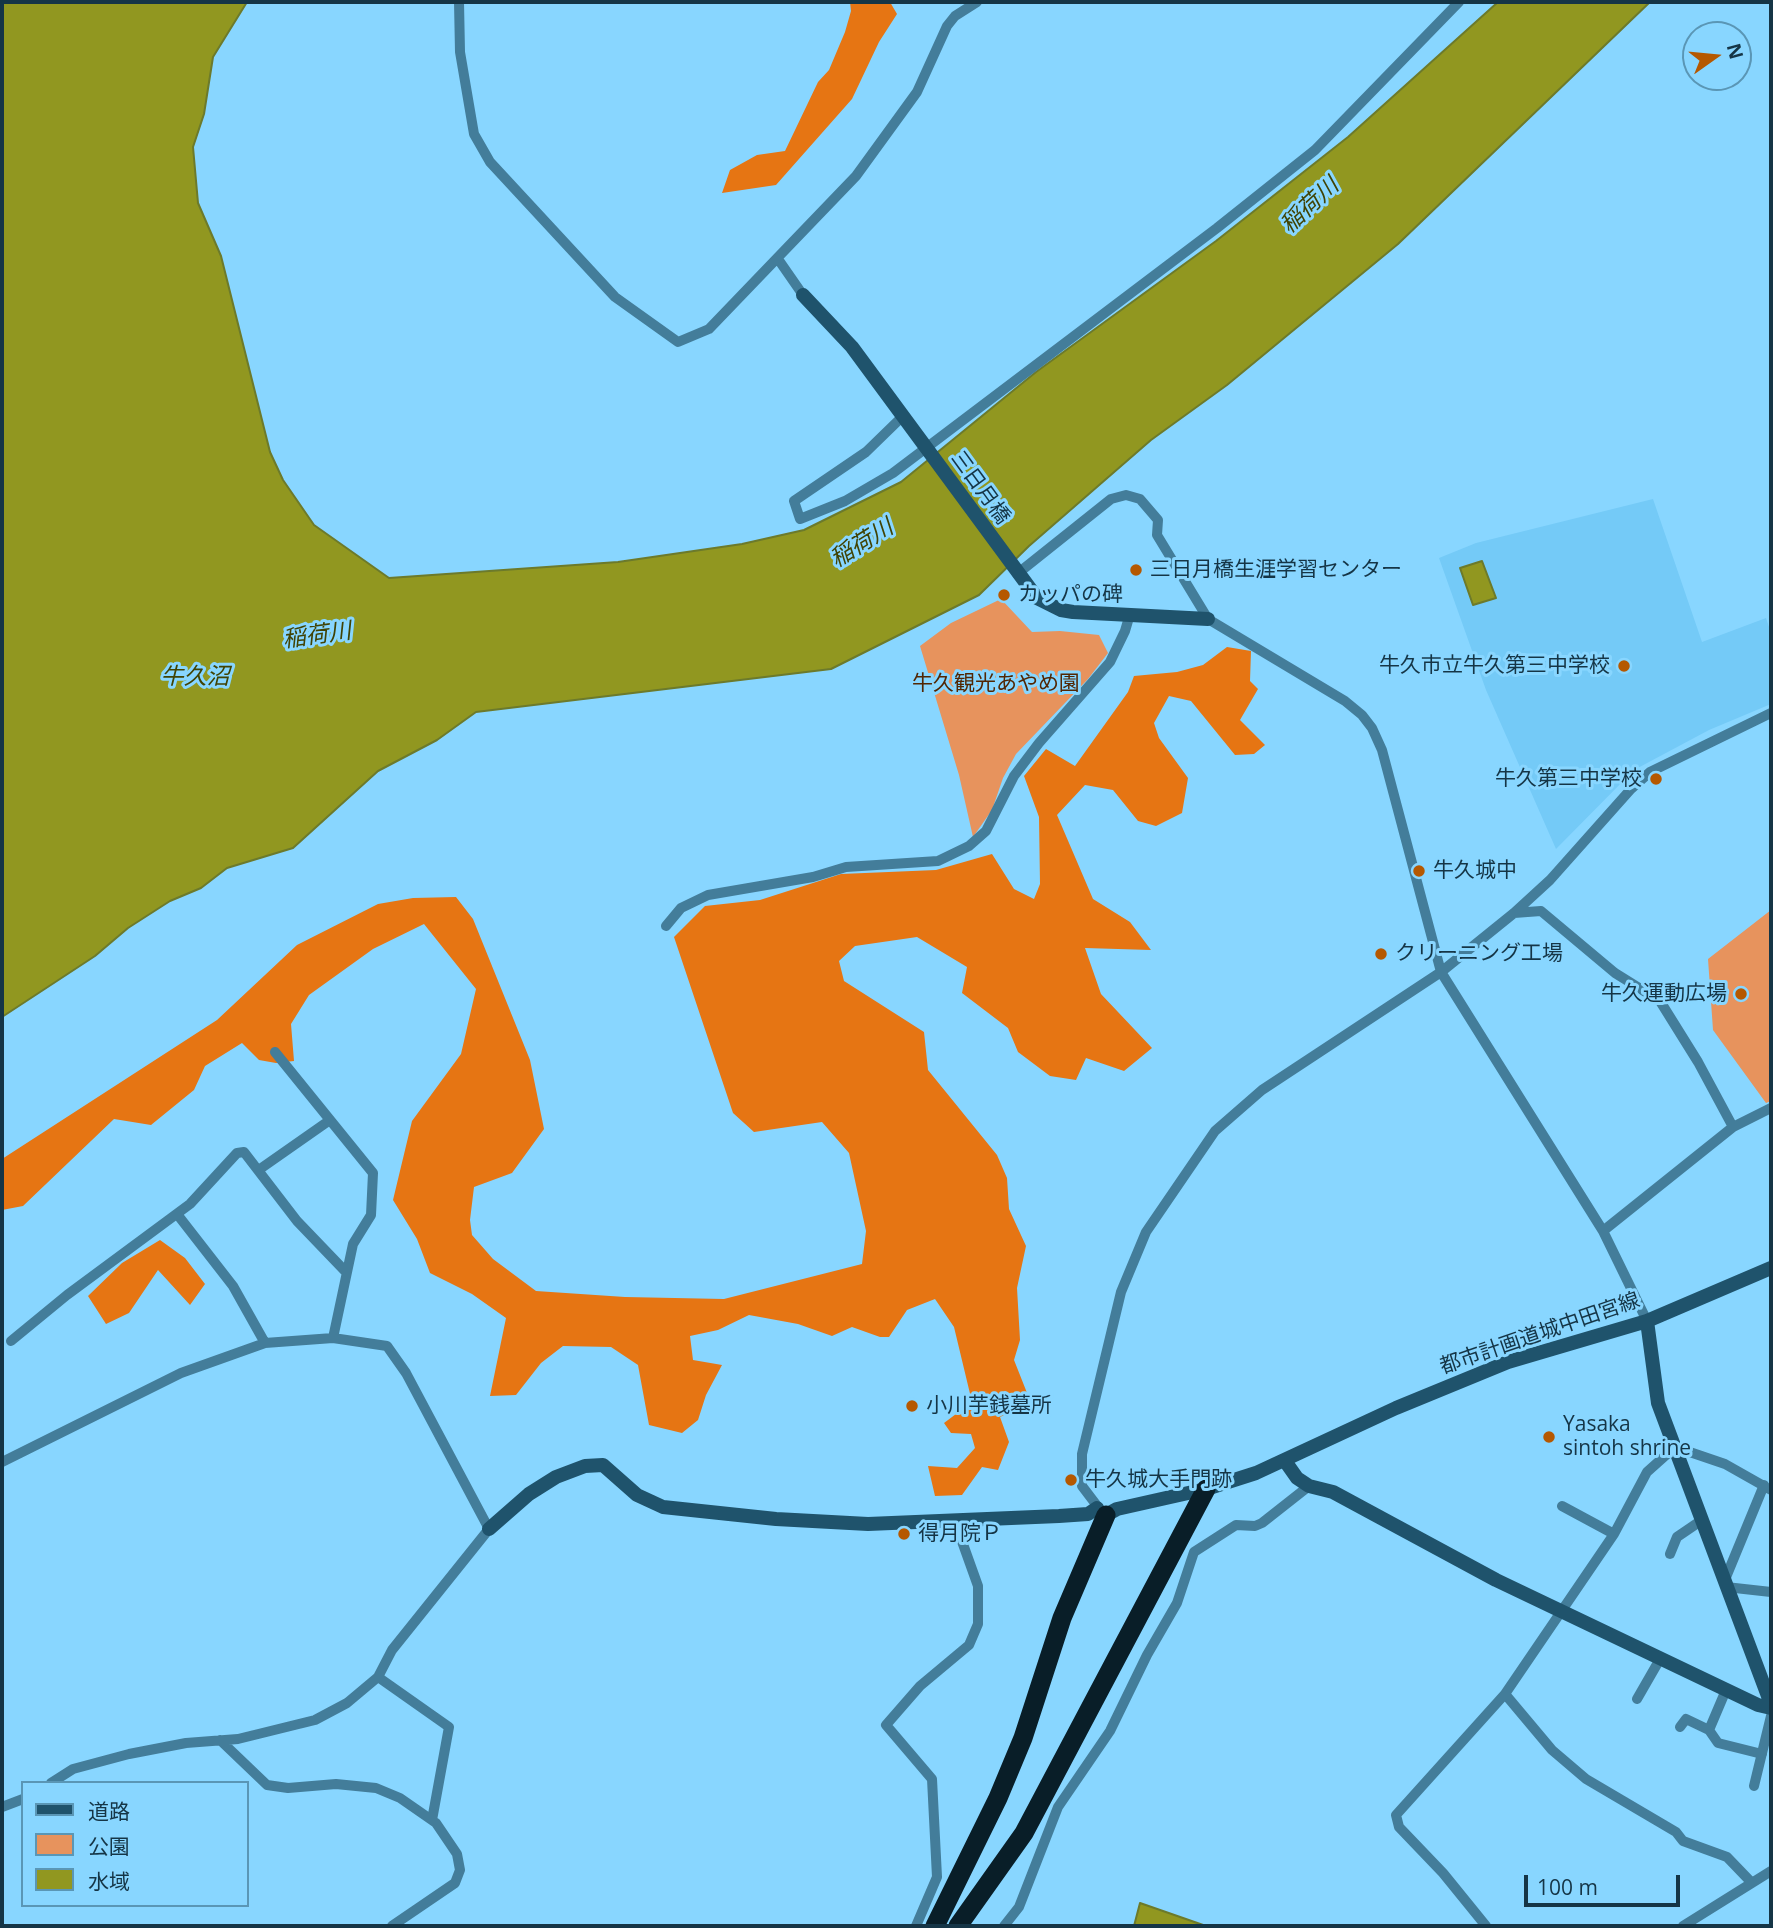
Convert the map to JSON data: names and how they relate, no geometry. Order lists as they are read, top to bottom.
{
  "streets": {
    "street": ["三日月橋", "都市計画道城中田宮線"]
  },
  "water": ["稲荷川", "牛久沼"],
  "parks": ["牛久観光あやめ園"],
  "places": [
    "三日月橋生涯学習センター",
    "カッパの碑",
    "牛久市立牛久第三中学校",
    "牛久第三中学校",
    "牛久城中",
    "クリーニング工場",
    "牛久運動広場",
    "小川芋銭墓所",
    "Yasaka sintoh shrine",
    "牛久城大手門跡",
    "得月院Ｐ"
  ],
  "legend": ["道路", "公園", "水域"],
  "scale_bar": "100 m",
  "north": "right"
}
